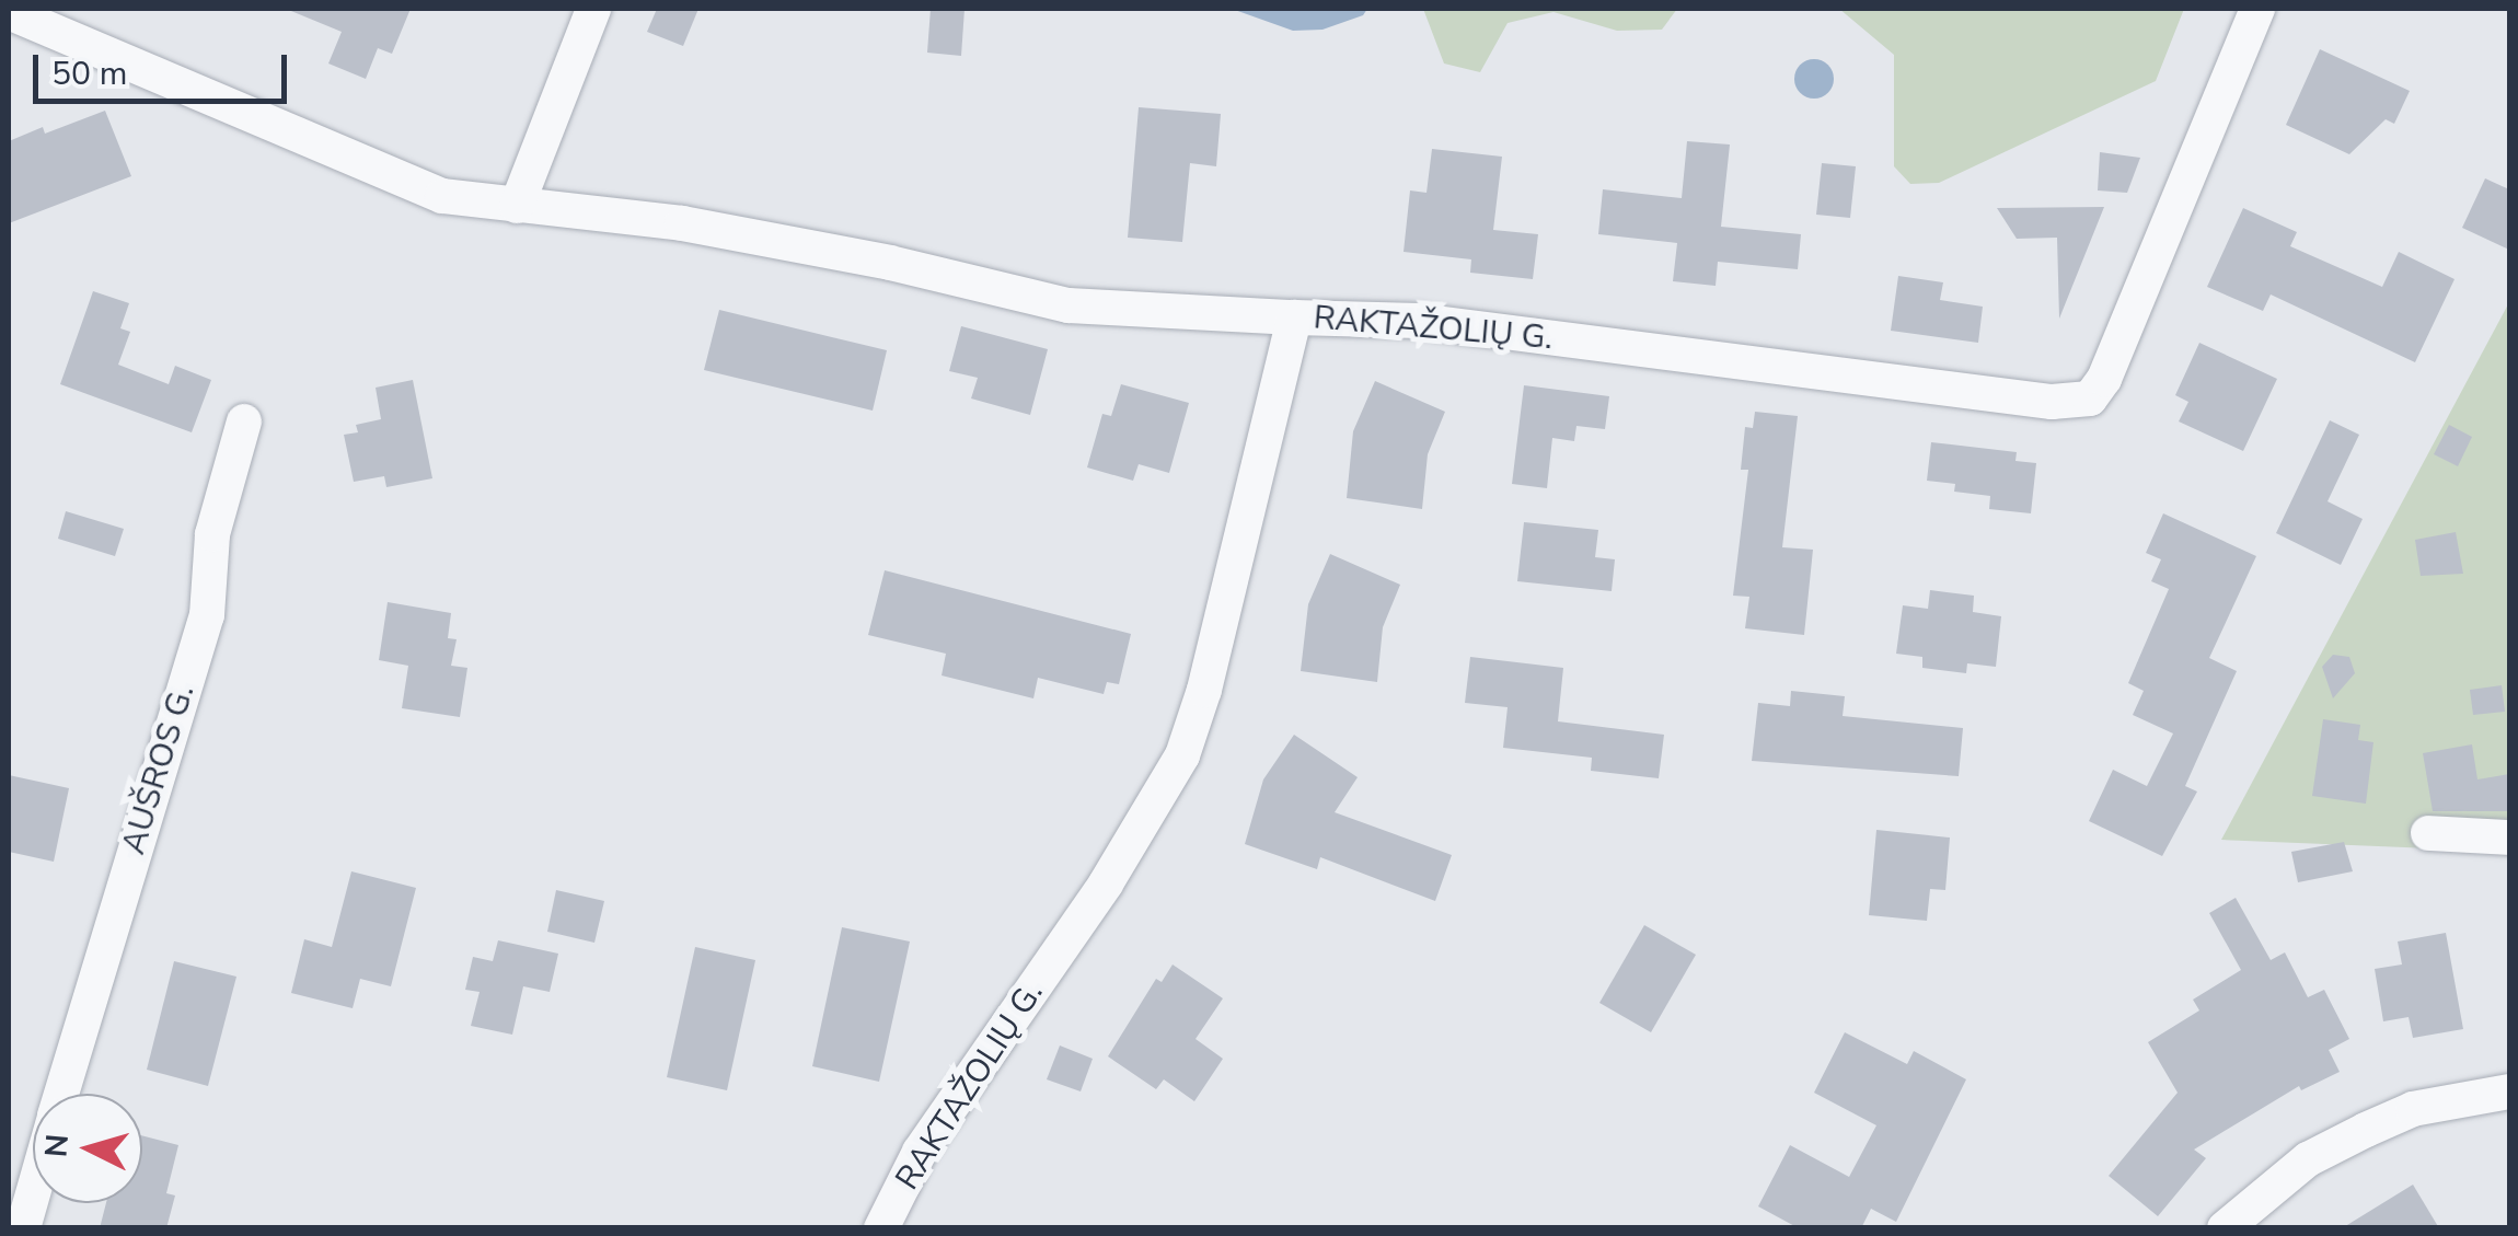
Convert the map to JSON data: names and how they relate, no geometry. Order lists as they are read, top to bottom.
{
  "streets": {
    "street": ["RAKTAŽOLIŲ G.", "AUŠROS G."]
  },
  "scale_bar": "50 m",
  "north": "left"
}
